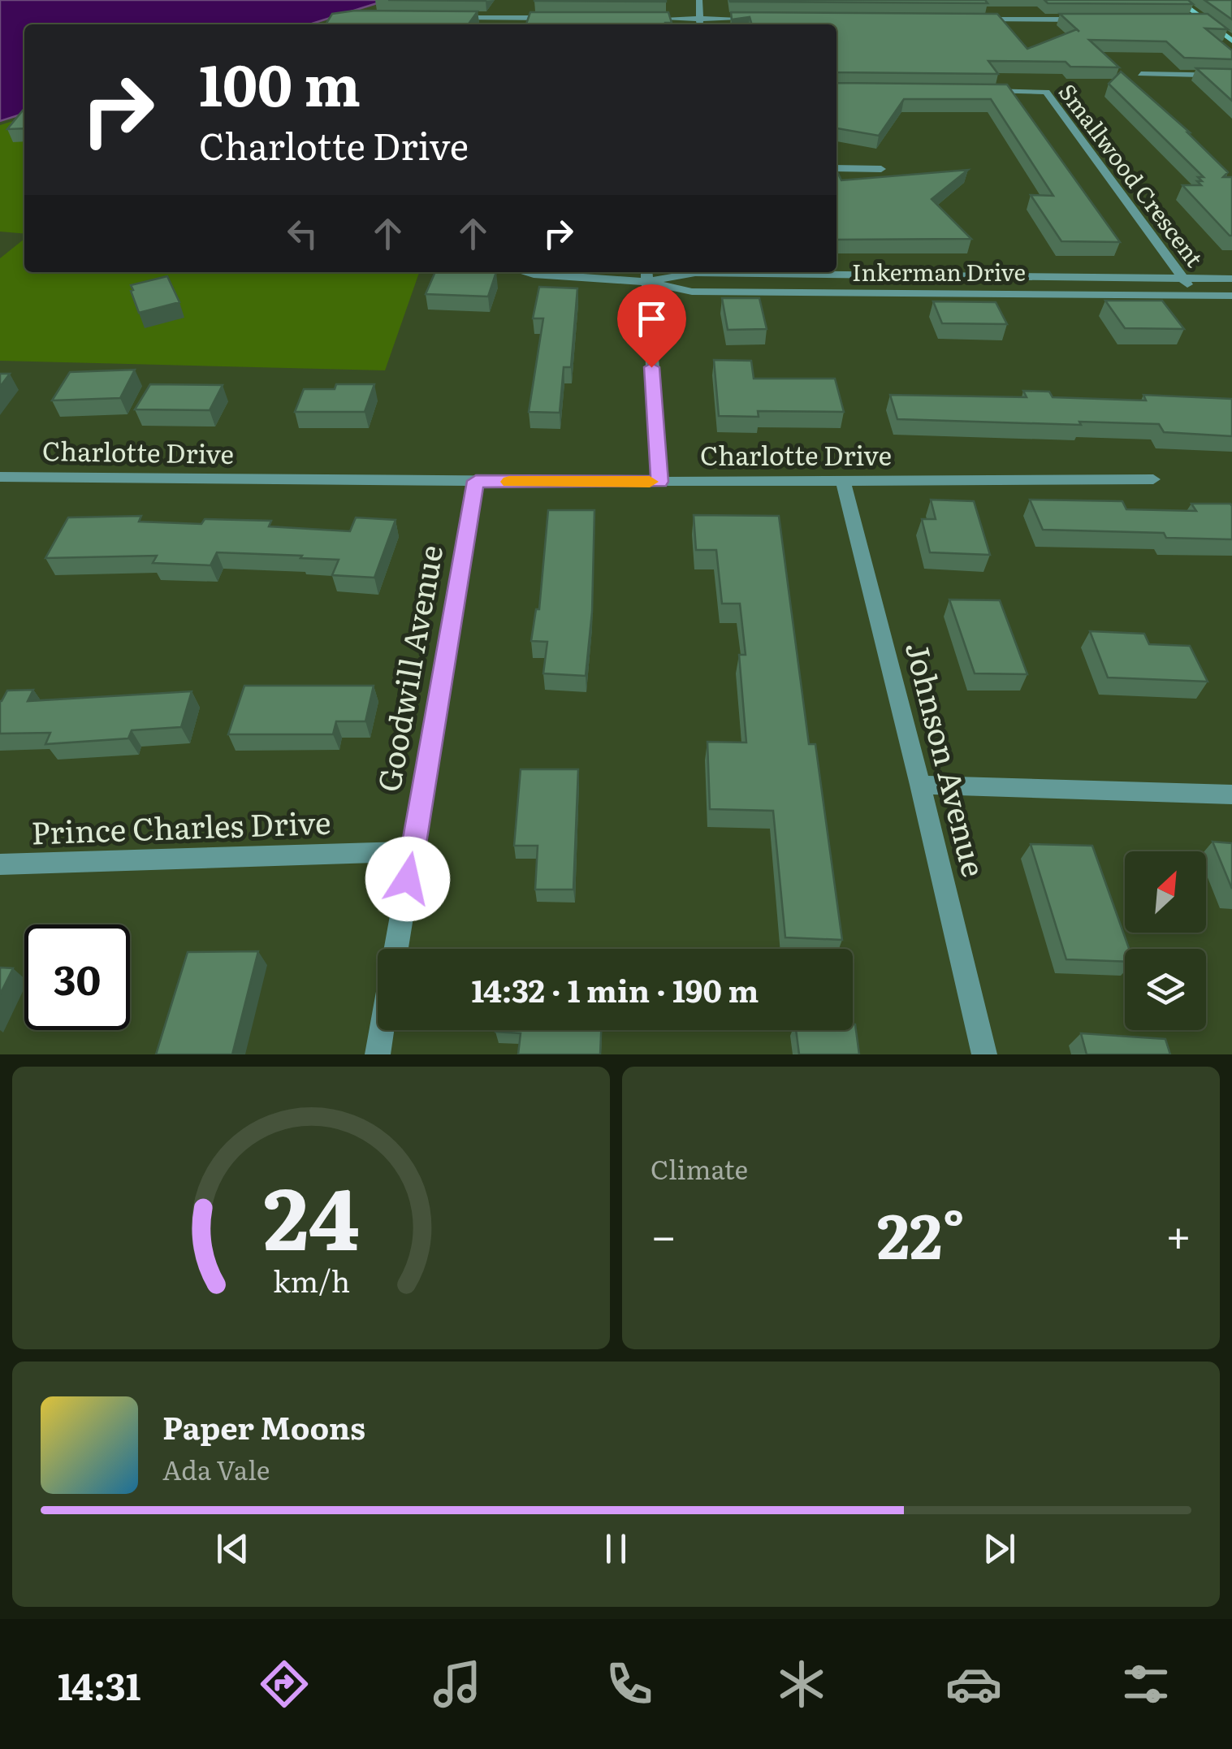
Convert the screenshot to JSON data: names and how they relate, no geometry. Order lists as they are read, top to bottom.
{
  "streets": {
    "street": [
      "Smallwood Crescent",
      "Inkerman Drive",
      "Charlotte Drive",
      "Goodwill Avenue",
      "Johnson Avenue",
      "Prince Charles Drive"
    ]
  },
  "crossings": [
    ["Smallwood Crescent", "Inkerman Drive"],
    ["Charlotte Drive", "Goodwill Avenue"],
    ["Charlotte Drive", "Johnson Avenue"],
    ["Goodwill Avenue", "Prince Charles Drive"]
  ],
  "north": "top right",
  "page": {
    "turn": ["100 m", "Charlotte Drive"],
    "limit": "30",
    "trip": "14:32 · 1 min · 190 m",
    "tile": "Climate",
    "heat": ["−", "22°", "+"],
    "song": ["Paper Moons", "Ada Vale"],
    "tabs": "14:31",
    "gauge": ["24", "km/h"]
  }
}
